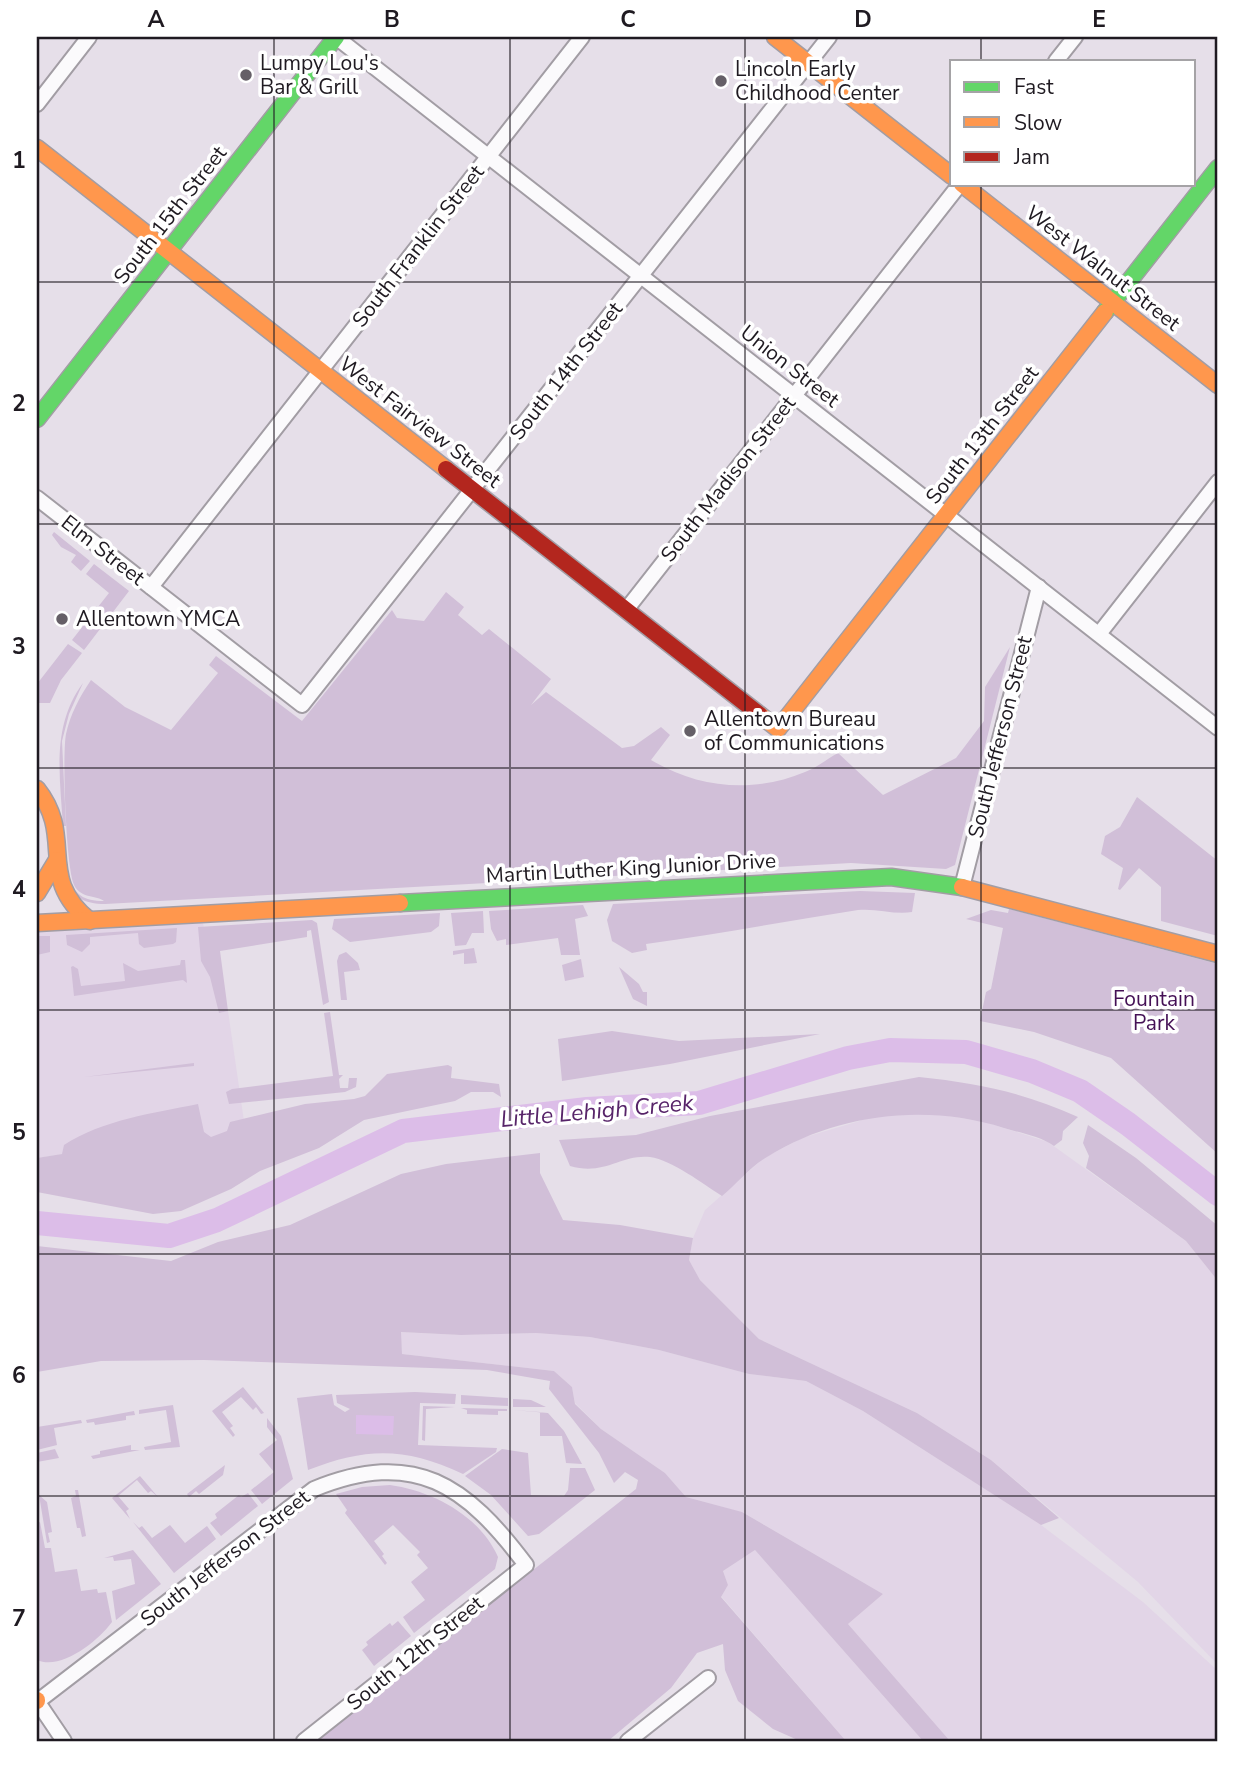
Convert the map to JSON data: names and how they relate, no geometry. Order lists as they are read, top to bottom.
{
  "streets": {
    "street": [
      "South 15th Street",
      "South Franklin Street",
      "West Walnut Street",
      "Union Street",
      "South 14th Street",
      "West Fairview Street",
      "South 13th Street",
      "South Madison Street",
      "Elm Street",
      "South Jefferson Street",
      "Martin Luther King Junior Drive",
      "South 12th Street"
    ]
  },
  "crossings": [
    ["South 15th Street", "Union Street"],
    ["South 15th Street", "West Fairview Street"],
    ["South Franklin Street", "Union Street"],
    ["South Franklin Street", "West Fairview Street"],
    ["South Franklin Street", "Elm Street"],
    ["West Walnut Street", "South 13th Street"],
    ["Union Street", "South 14th Street"],
    ["Union Street", "South 13th Street"],
    ["Union Street", "South Madison Street"],
    ["Union Street", "South Jefferson Street"],
    ["South 14th Street", "West Fairview Street"],
    ["South 14th Street", "Elm Street"],
    ["West Fairview Street", "South 13th Street"],
    ["West Fairview Street", "South Madison Street"],
    ["South Jefferson Street", "Martin Luther King Junior Drive"],
    ["South Jefferson Street", "South 12th Street"]
  ],
  "water": ["Little Lehigh Creek"],
  "parks": ["Fountain Park"],
  "places": [
    "Lumpy Lou's Bar & Grill",
    "Lincoln Early Childhood Center",
    "Allentown YMCA",
    "Allentown Bureau of Communications"
  ],
  "legend": ["Fast", "Slow", "Jam"],
  "grid": {
    "columns": [
      "A",
      "B",
      "C",
      "D",
      "E"
    ],
    "rows": [
      "1",
      "2",
      "3",
      "4",
      "5",
      "6",
      "7"
    ]
  }
}
